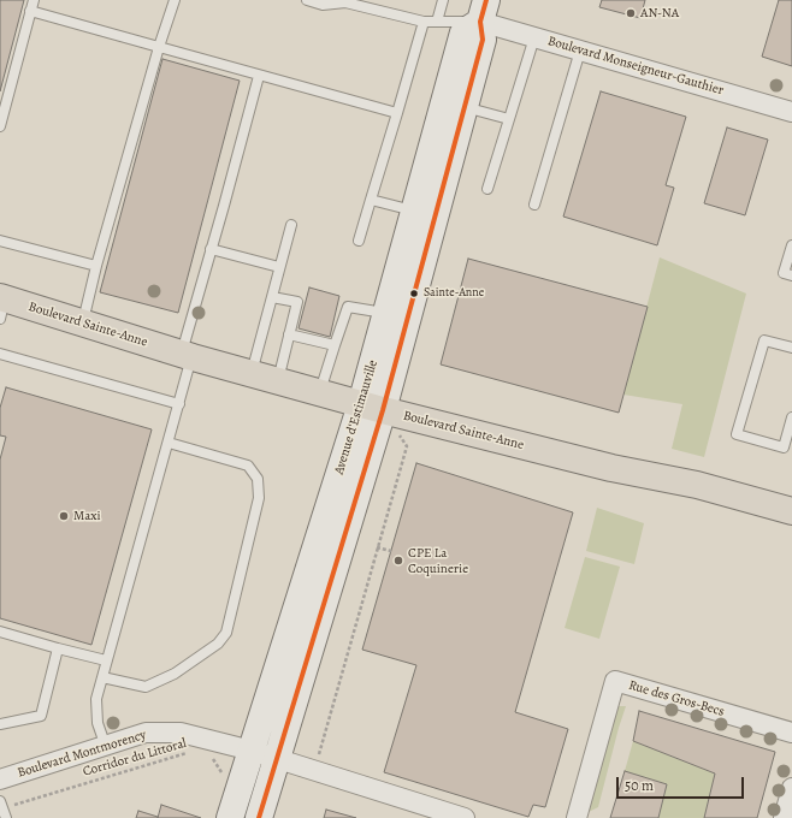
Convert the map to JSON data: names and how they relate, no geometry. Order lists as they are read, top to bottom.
{
  "streets": {
    "main road": ["Boulevard Sainte-Anne", "Avenue d'Estimauville"],
    "street": ["Boulevard Monseigneur-Gauthier", "Rue des Gros-Becs", "Boulevard Montmorency"],
    "path": ["Corridor du Littoral"]
  },
  "crossings": [
    ["Boulevard Monseigneur-Gauthier", "Avenue d'Estimauville"],
    ["Boulevard Sainte-Anne", "Avenue d'Estimauville"],
    ["Avenue d'Estimauville", "Boulevard Montmorency"]
  ],
  "places": [
    "AN-NA",
    "Sainte-Anne",
    "Maxi",
    "CPE La Coquinerie"
  ],
  "scale_bar": "50 m"
}
